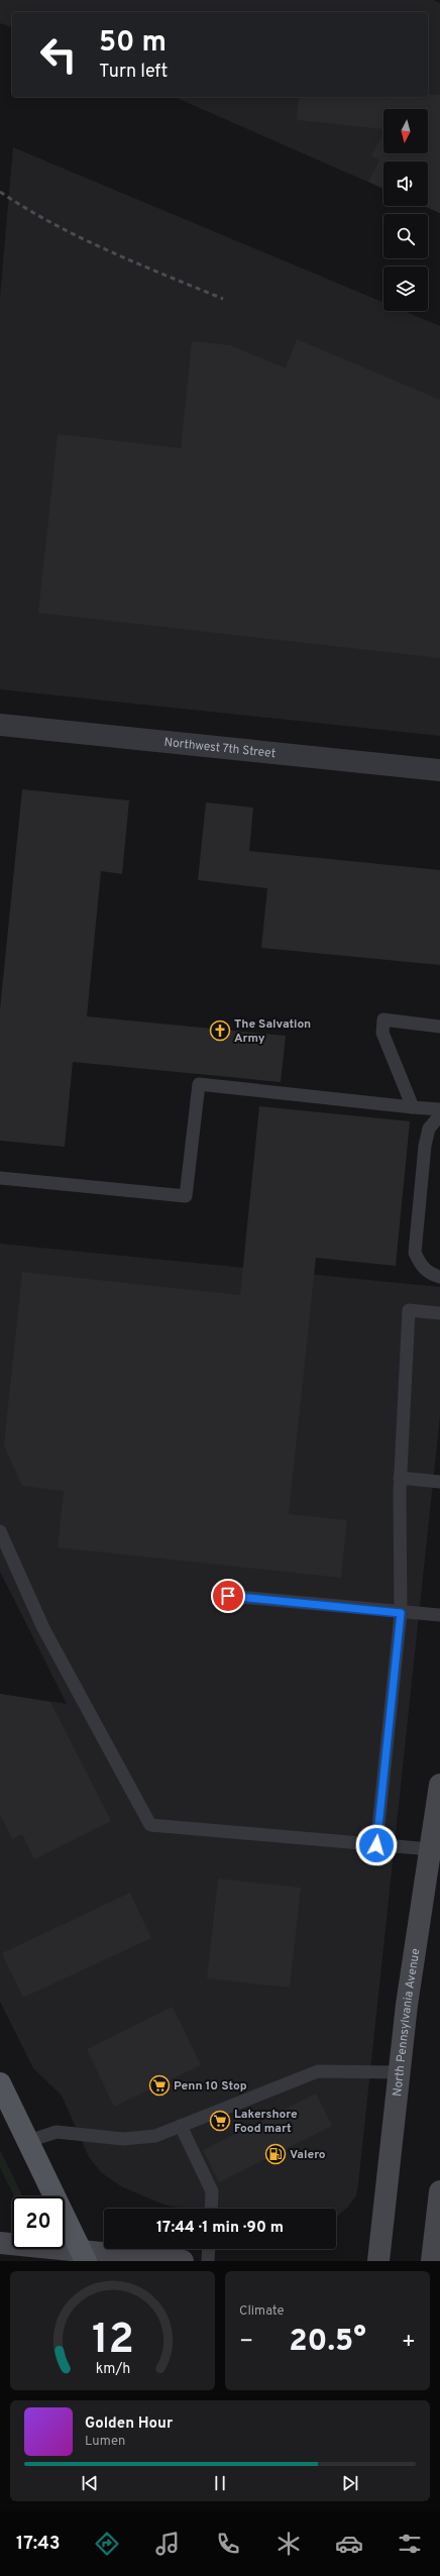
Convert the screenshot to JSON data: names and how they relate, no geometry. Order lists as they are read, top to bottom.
{
  "streets": {
    "main road": ["North Pennsylvania Avenue"],
    "street": ["Northwest 7th Street"]
  },
  "places": {
    "church": ["The Salvation Army"],
    "supermarket": ["Penn 10 Stop", "Lakershore Food mart"],
    "fuel station": ["Valero"]
  },
  "north": "bottom",
  "page": {
    "turn": ["50 m", "Turn left"],
    "limit": "20",
    "trip": "17:44 · 1 min · 90 m",
    "tile": "Climate",
    "heat": ["−", "20.5°", "+"],
    "song": ["Golden Hour", "Lumen"],
    "tabs": "17:43",
    "gauge": ["12", "km/h"]
  }
}
